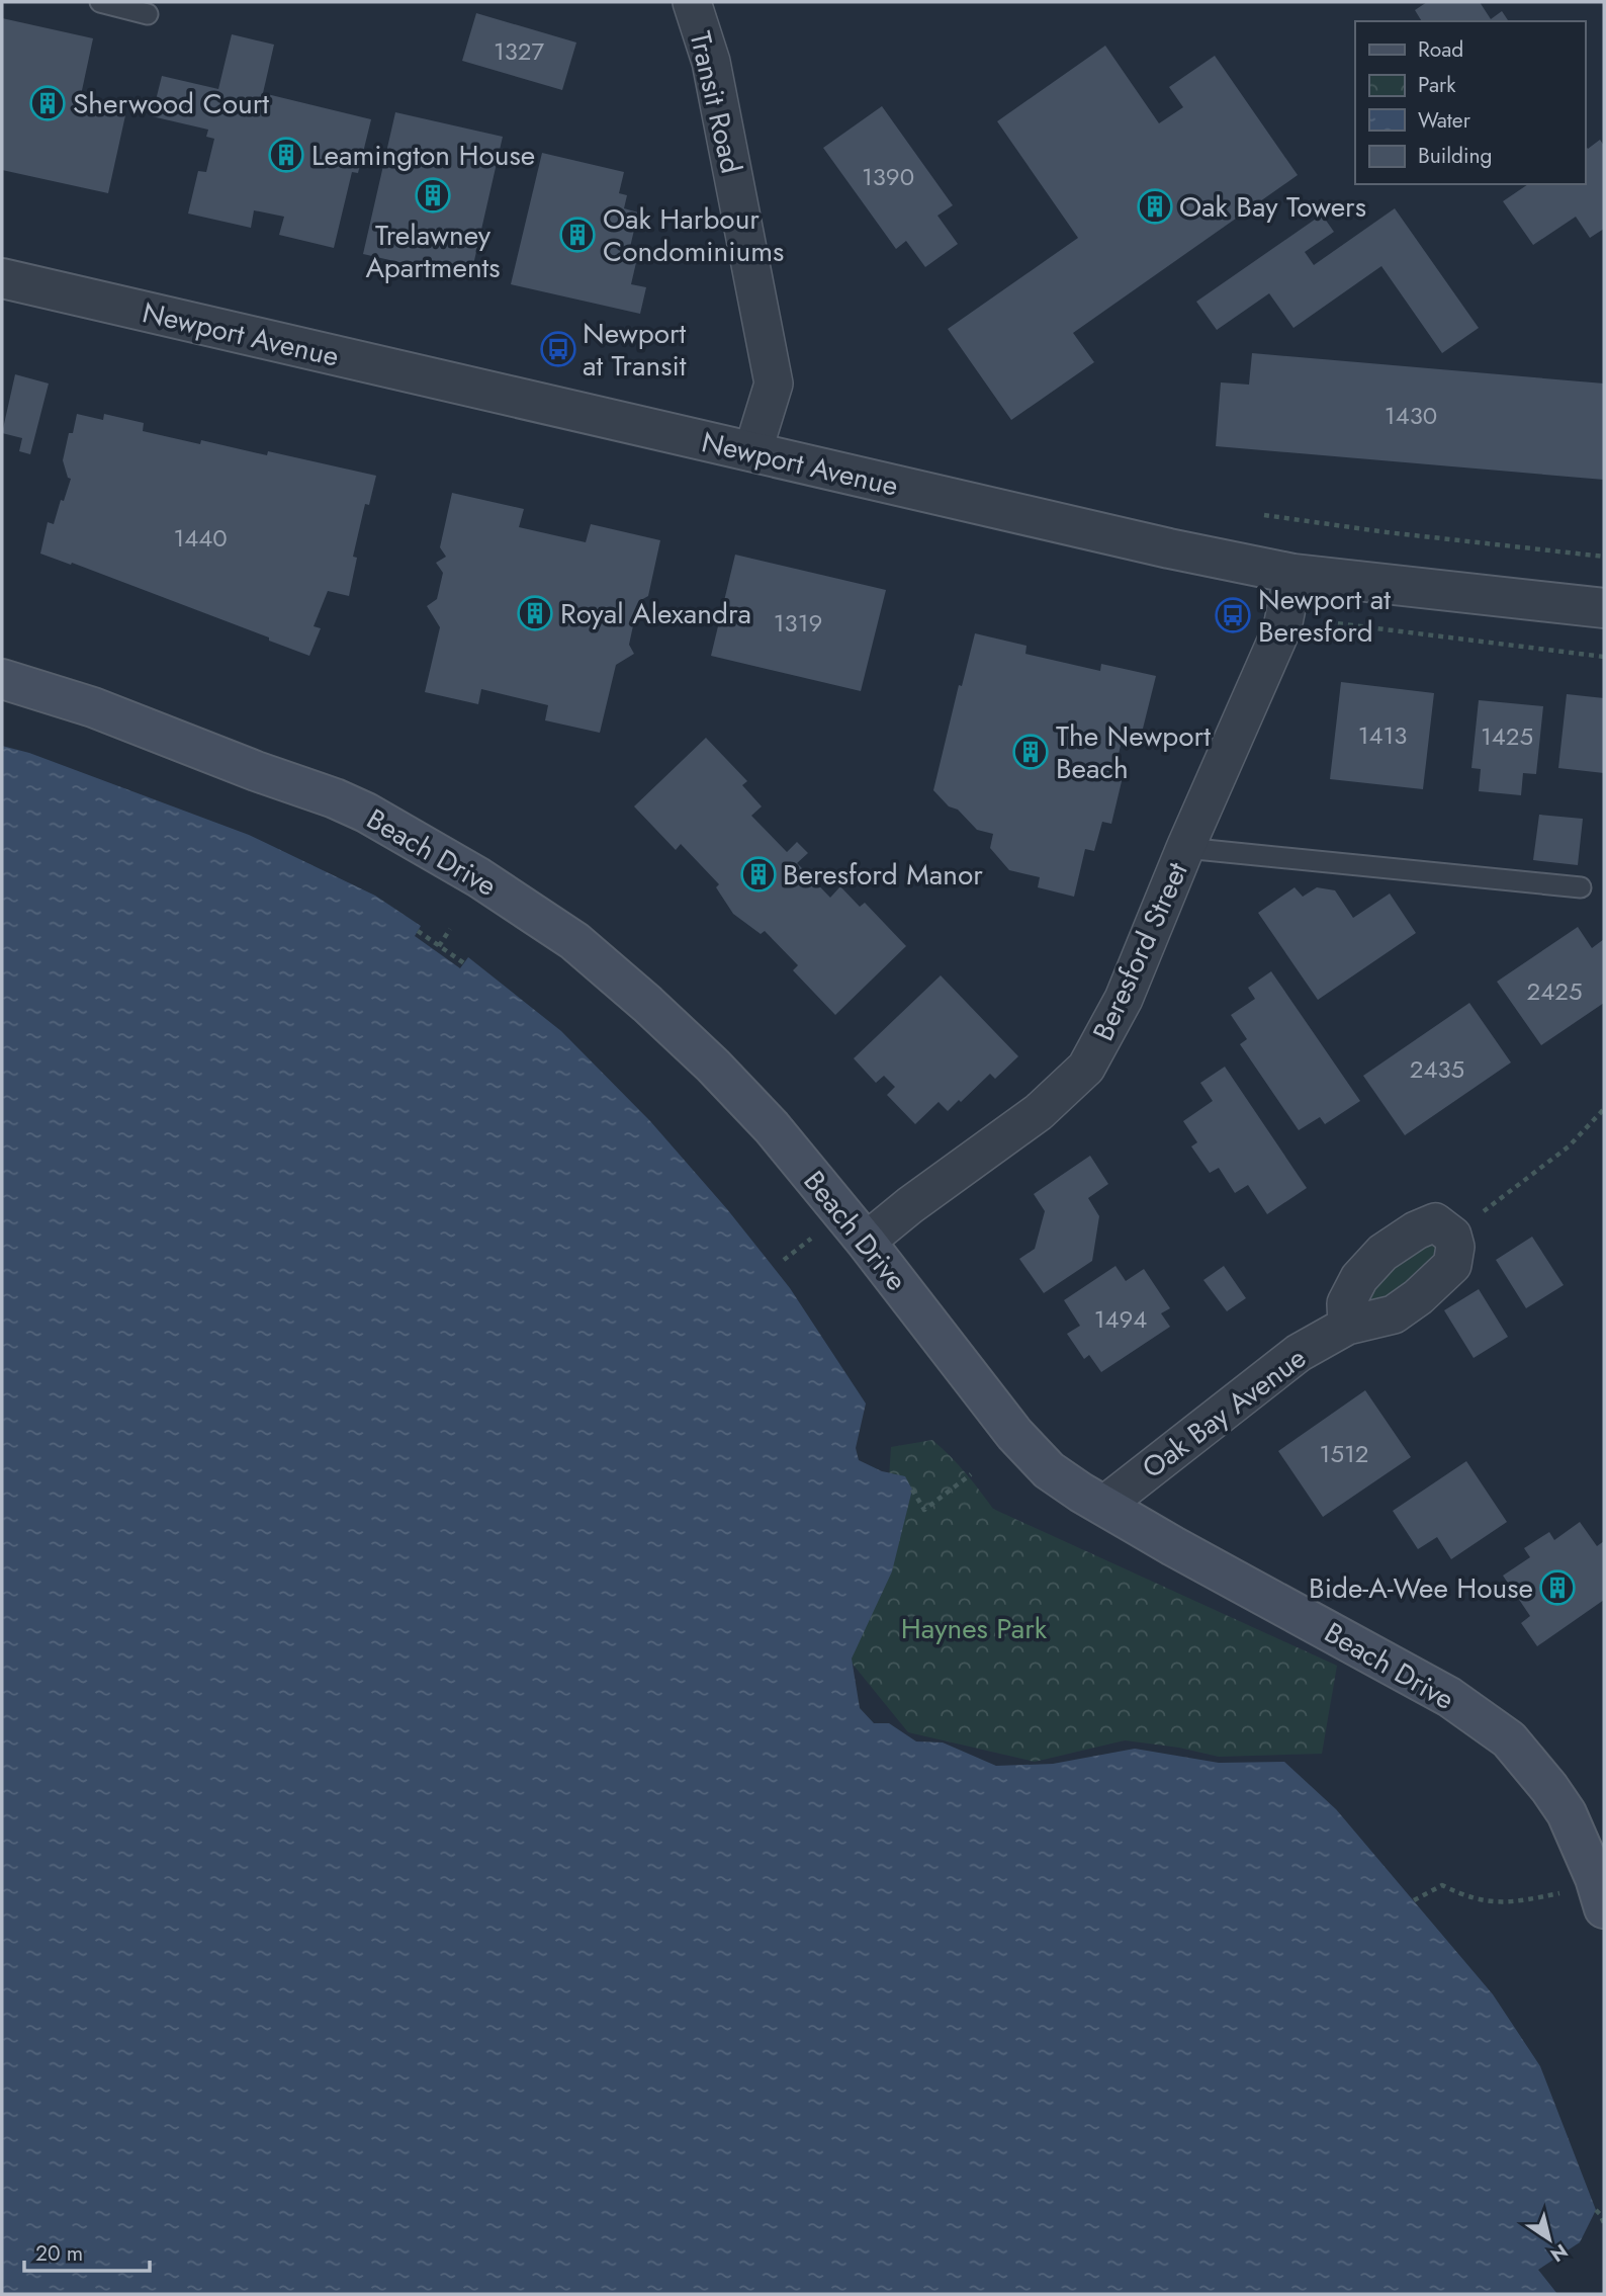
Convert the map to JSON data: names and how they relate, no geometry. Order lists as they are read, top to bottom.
{
  "streets": {
    "main road": ["Beach Drive"],
    "street": [
      "Transit Road",
      "Newport Avenue",
      "Beresford Street",
      "Oak Bay Avenue"
    ]
  },
  "crossings": [
    ["Transit Road", "Newport Avenue"],
    ["Newport Avenue", "Beresford Street"],
    ["Beach Drive", "Beresford Street"],
    ["Beach Drive", "Oak Bay Avenue"]
  ],
  "parks": ["Haynes Park"],
  "places": {
    "building": [
      "Sherwood Court",
      "Leamington House",
      "Trelawney Apartments",
      "Oak Bay Towers",
      "Oak Harbour Condominiums",
      "Royal Alexandra",
      "The Newport Beach",
      "Beresford Manor",
      "Bide-A-Wee House"
    ],
    "bus stop": ["Newport at Transit", "Newport at Beresford"]
  },
  "house_numbers": [
    "1327",
    "1390",
    "1430",
    "1440",
    "1319",
    "1413",
    "1425",
    "2425",
    "2435",
    "1494",
    "1512"
  ],
  "legend": [
    "Road",
    "Park",
    "Water",
    "Building"
  ],
  "scale_bar": "20 m",
  "north": "bottom right"
}
